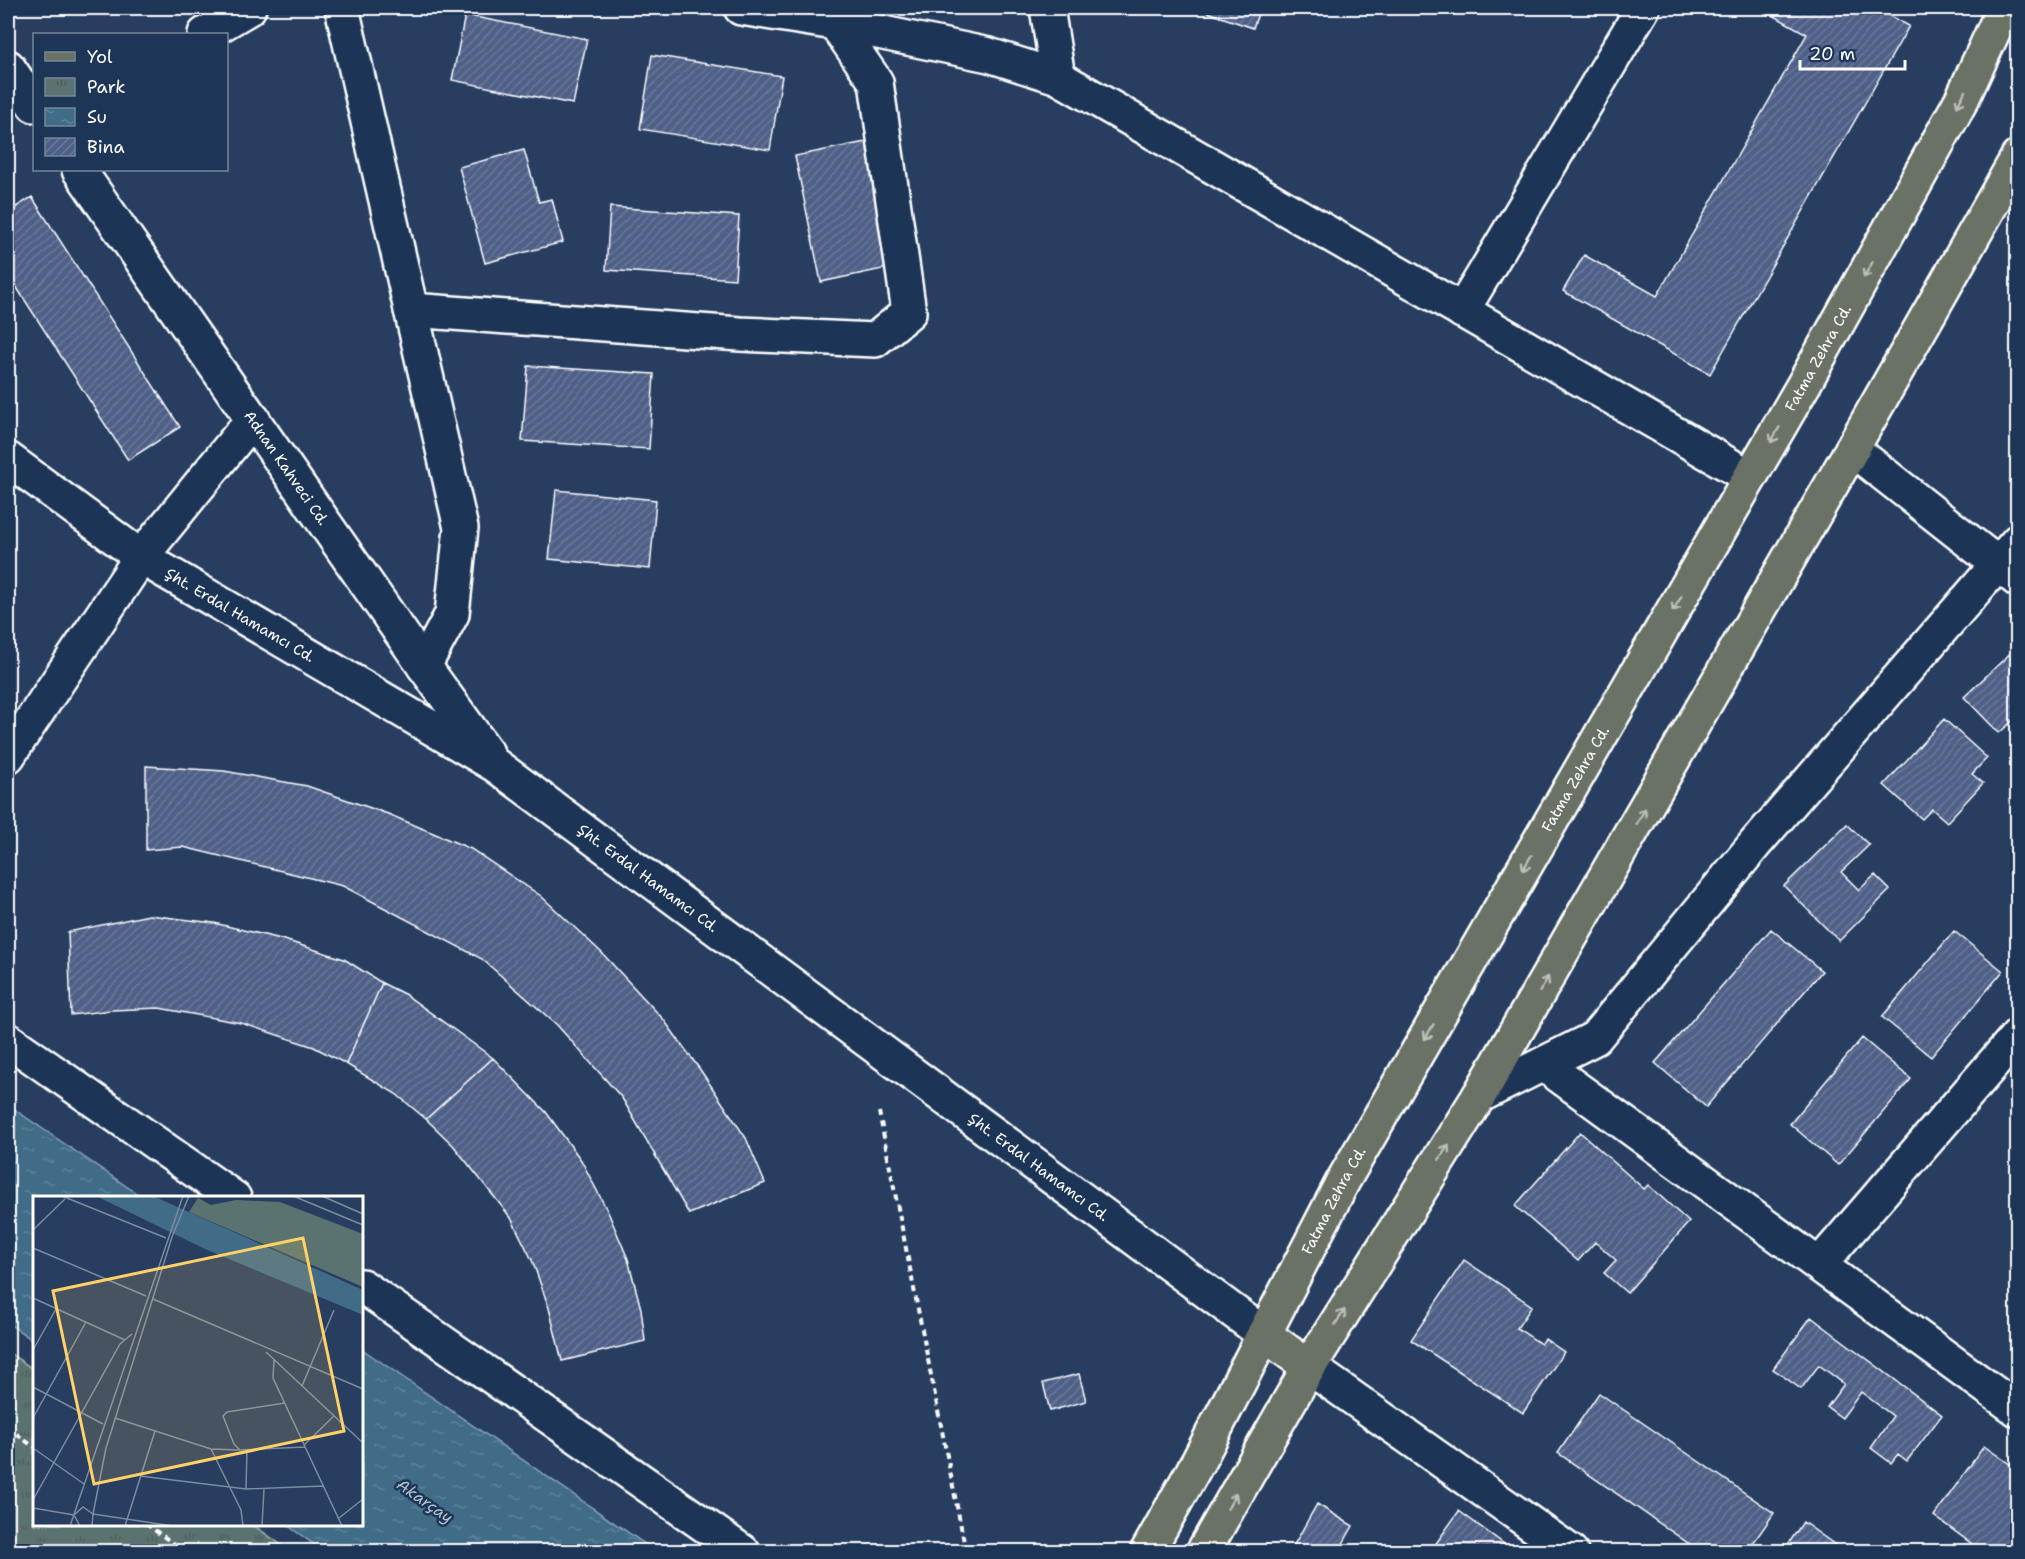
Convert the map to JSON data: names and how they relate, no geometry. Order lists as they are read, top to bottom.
{
  "streets": {
    "main road": ["Fatma Zehra Cd."],
    "street": ["Adnan Kahveci Cd.", "Şht. Erdal Hamamcı Cd."]
  },
  "crossings": [
    ["Fatma Zehra Cd.", "Şht. Erdal Hamamcı Cd."],
    ["Adnan Kahveci Cd.", "Şht. Erdal Hamamcı Cd."]
  ],
  "water": ["Akarçay"],
  "legend": [
    "Yol",
    "Park",
    "Su",
    "Bina"
  ],
  "scale_bar": "20 m"
}
